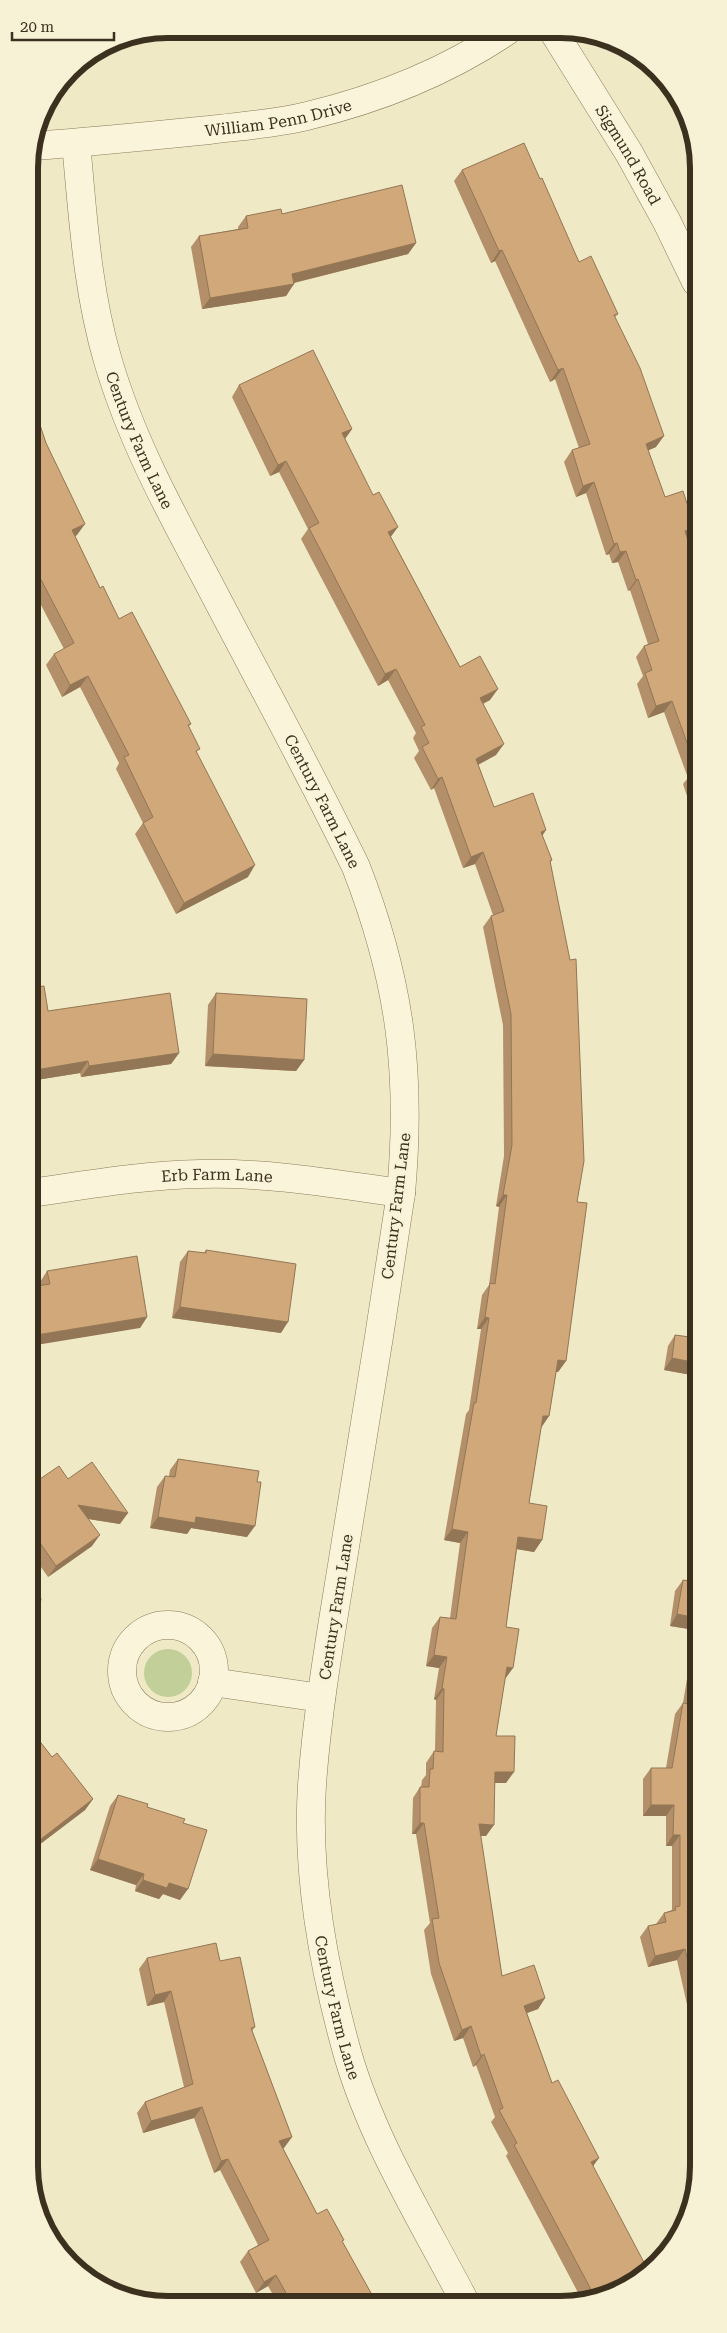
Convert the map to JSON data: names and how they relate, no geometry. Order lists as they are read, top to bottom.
{
  "streets": {
    "street": [
      "William Penn Drive",
      "Sigmund Road",
      "Century Farm Lane",
      "Erb Farm Lane"
    ]
  },
  "crossings": [
    ["William Penn Drive", "Century Farm Lane"],
    ["Century Farm Lane", "Erb Farm Lane"]
  ],
  "scale_bar": "20 m"
}
